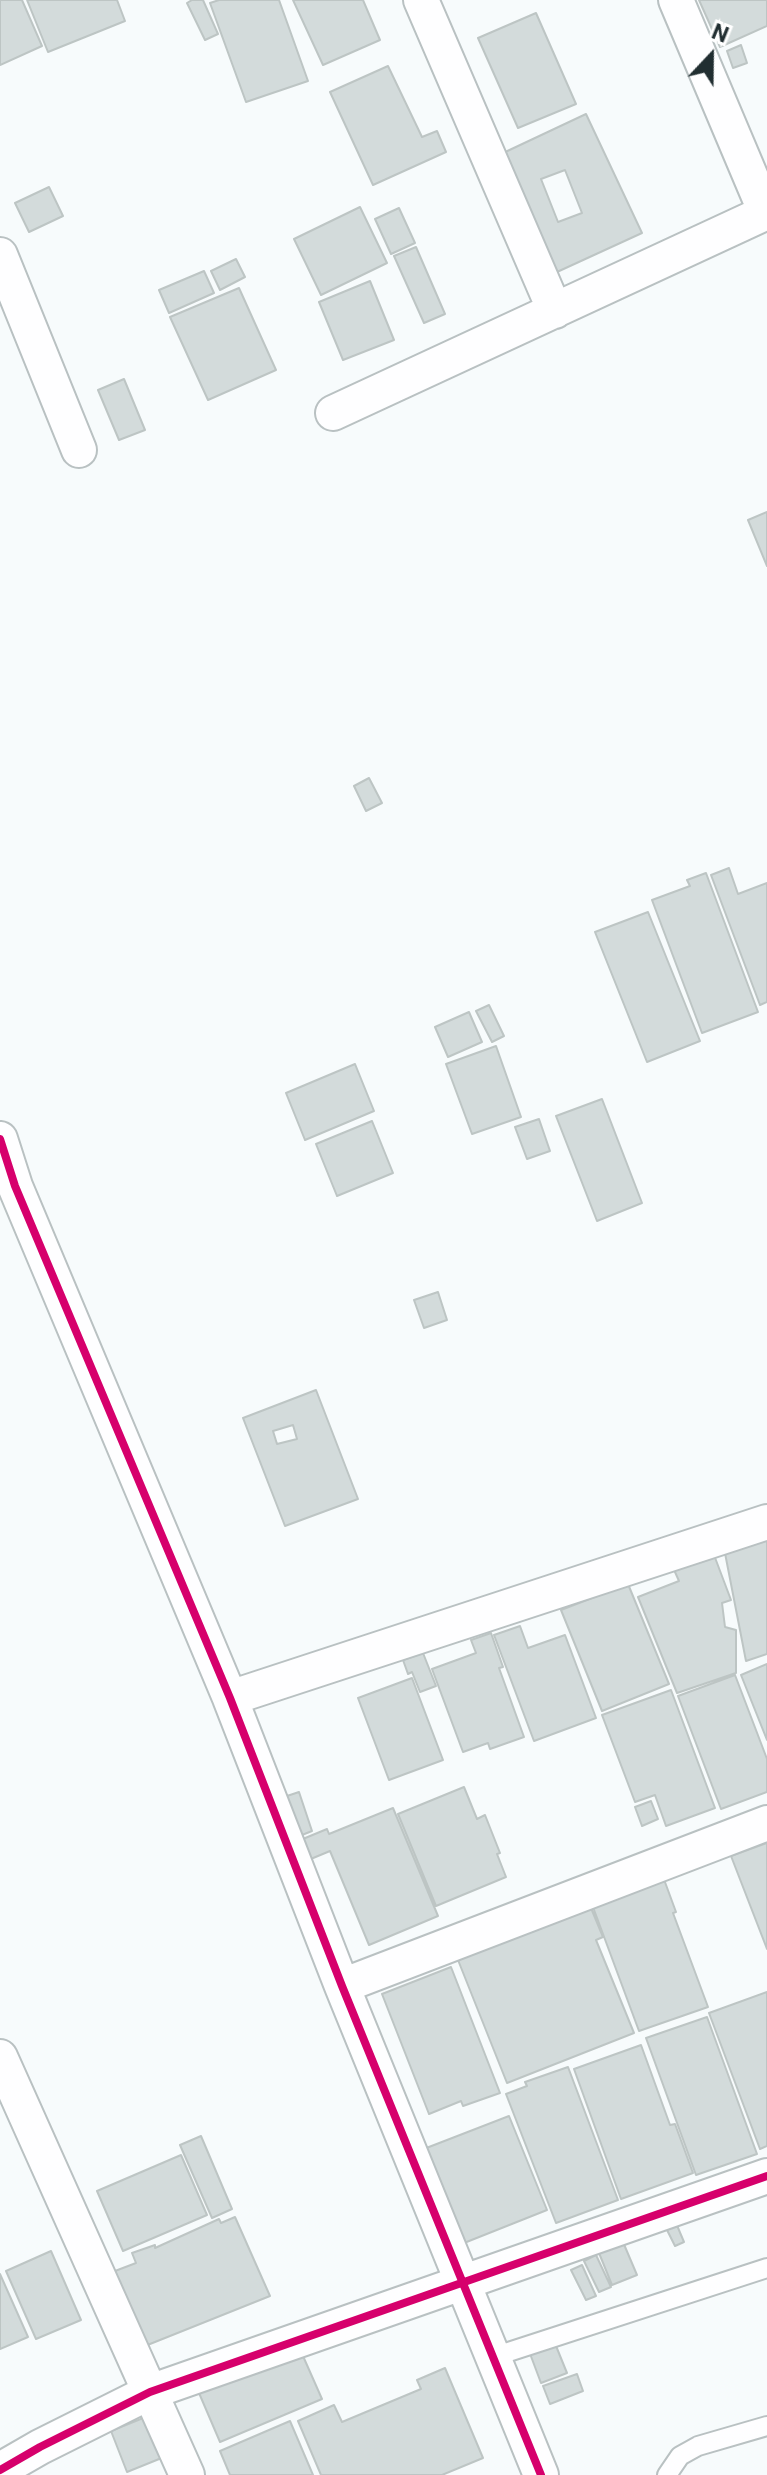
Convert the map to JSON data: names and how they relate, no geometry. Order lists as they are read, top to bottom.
{
  "north": "top"
}
